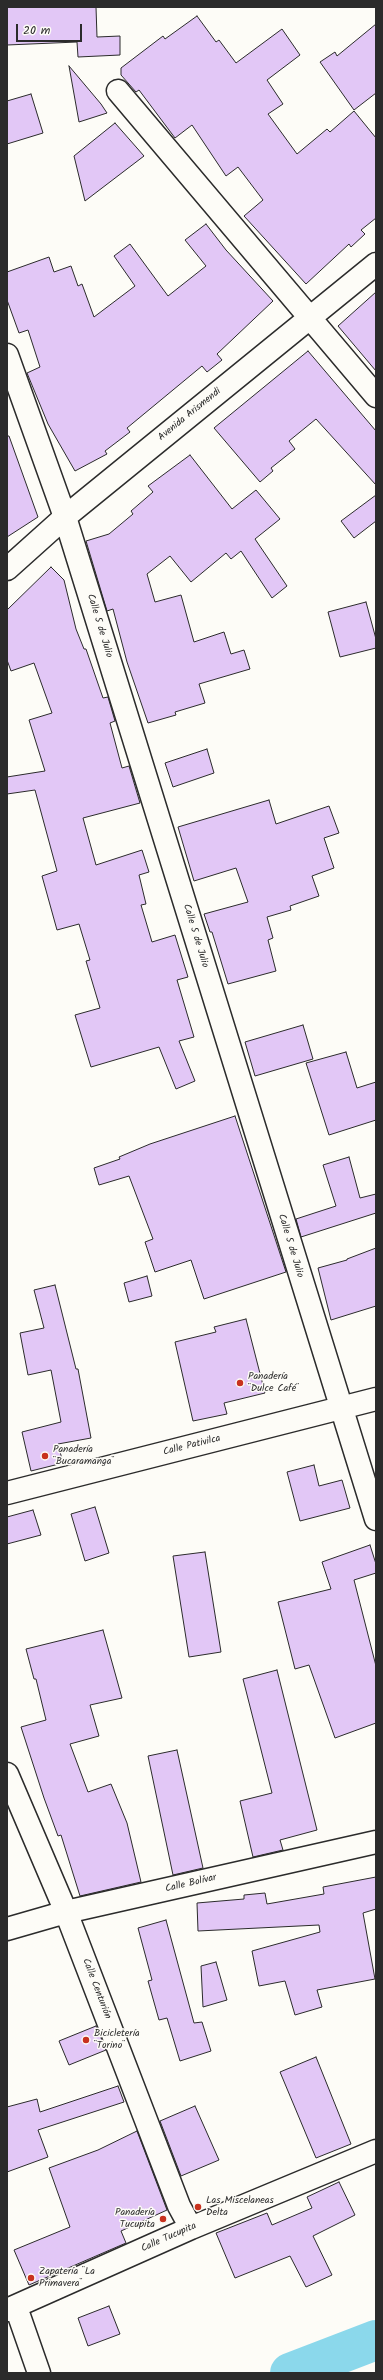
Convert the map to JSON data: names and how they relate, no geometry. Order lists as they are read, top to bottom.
{
  "streets": {
    "street": [
      "Avenida Arismendi",
      "Calle 5 de Julio",
      "Calle Pativilca",
      "Calle Bolívar",
      "Calle Centurión",
      "Calle Tucupita"
    ]
  },
  "crossings": [
    ["Avenida Arismendi", "Calle 5 de Julio"],
    ["Calle 5 de Julio", "Calle Pativilca"],
    ["Calle Bolívar", "Calle Centurión"],
    ["Calle Centurión", "Calle Tucupita"]
  ],
  "places": [
    "Panadería ¨Dulce Café¨",
    "Panadería ¨Bucaramanga¨",
    "Bicicletería ¨Torino¨",
    "Las Miscelaneas Delta",
    "Panadería Tucupita",
    "Zapatería ¨La Primavera¨"
  ],
  "scale_bar": "20 m"
}
